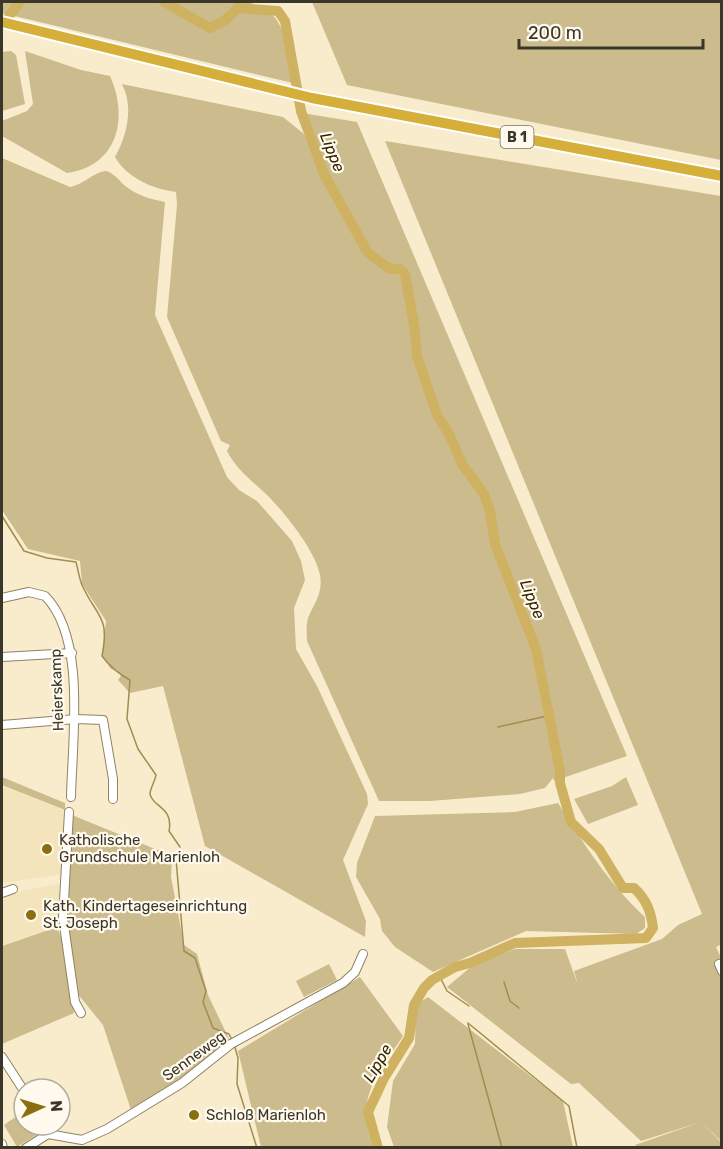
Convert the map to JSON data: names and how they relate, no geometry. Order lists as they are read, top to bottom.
{
  "streets": {
    "highway": ["B 1"],
    "street": ["Heierskamp", "Senneweg"]
  },
  "water": ["Lippe"],
  "places": ["Katholische Grundschule Marienloh", "Kath. Kindertageseinrichtung St. Joseph", "Schloß Marienloh"],
  "scale_bar": "200 m",
  "north": "right"
}
